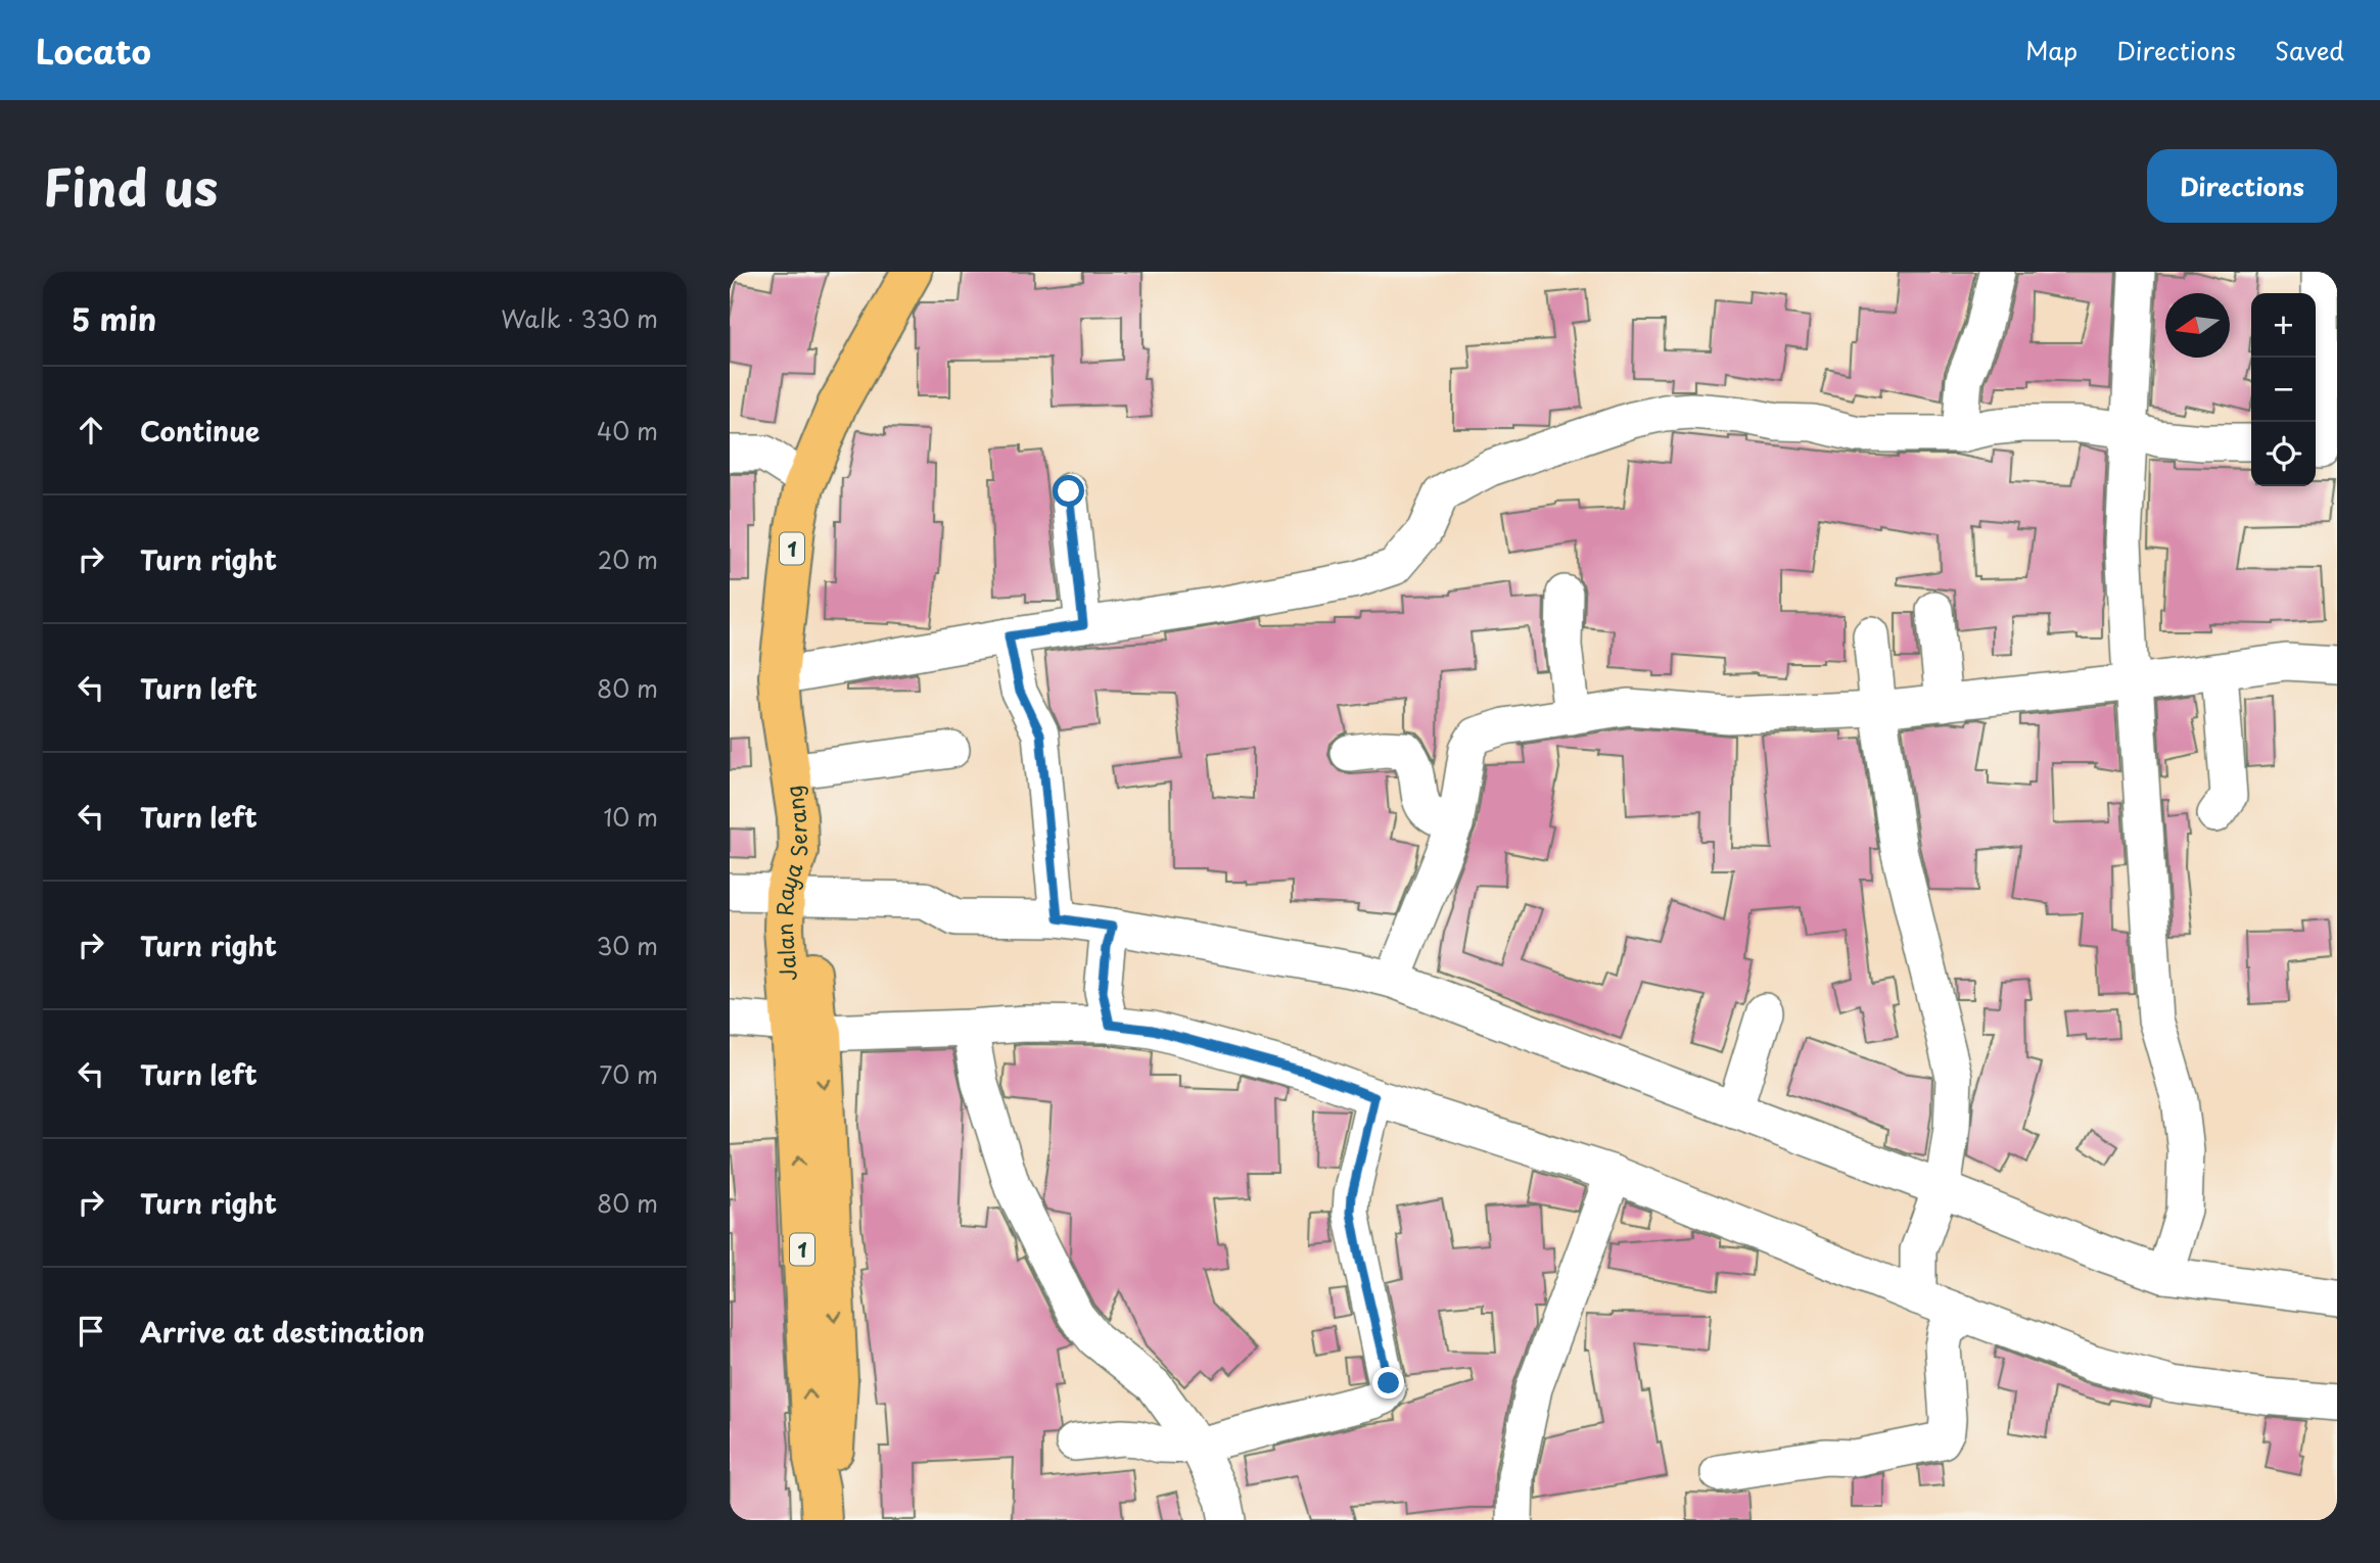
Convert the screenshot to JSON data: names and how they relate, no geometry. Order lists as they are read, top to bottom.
{
  "streets": {
    "highway": ["1", "Jalan Raya Serang"]
  },
  "north": "left",
  "page": {
    "header": "Locato",
    "nav": ["Map", "Directions", "Saved"],
    "title": "Find us",
    "buttons": "Directions",
    "heading": ["5 min", "Walk · 330 m"],
    "map_buttons": ["+", "−"],
    "list": [
      ["Continue", "40 m"],
      ["Turn right", "20 m"],
      ["Turn left", "80 m"],
      ["Turn left", "10 m"],
      ["Turn right", "30 m"],
      ["Turn left", "70 m"],
      ["Turn right", "80 m"],
      "Arrive at destination"
    ]
  }
}
